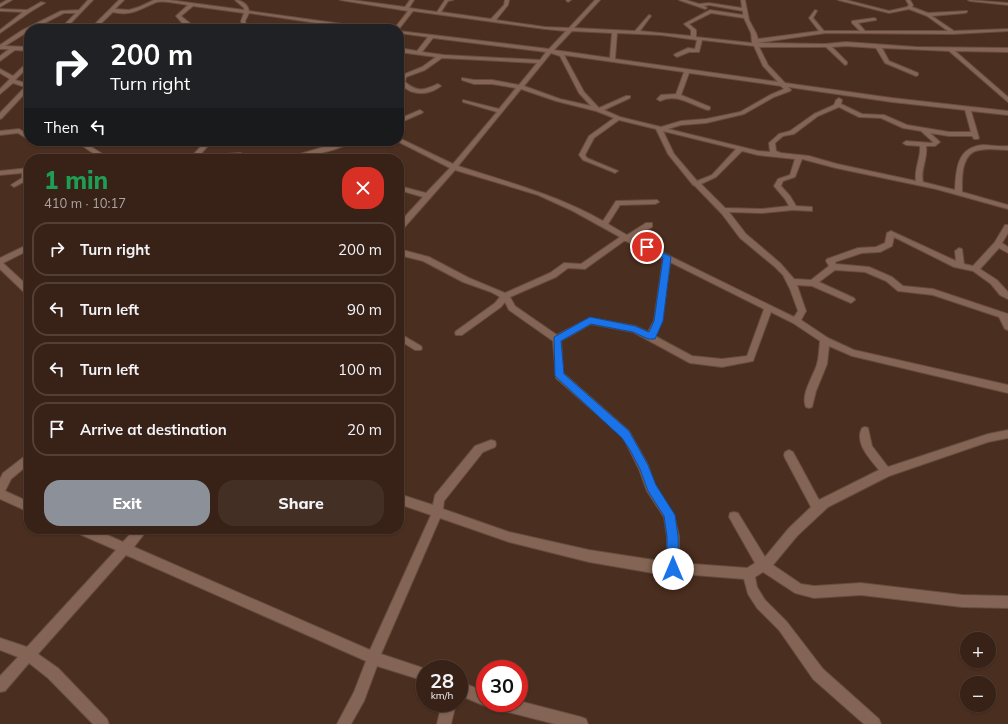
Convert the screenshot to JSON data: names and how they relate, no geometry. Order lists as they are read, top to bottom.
{
  "page": {
    "turn": ["200 m", "Turn right"],
    "then": "Then",
    "heading": ["1 min", "410 m · 10:17"],
    "list": [
      {
        "name": "Turn right",
        "value": "200 m"
      },
      {
        "name": "Turn left",
        "value": "90 m"
      },
      {
        "name": "Turn left",
        "value": "100 m"
      },
      {
        "name": "Arrive at destination",
        "value": "20 m"
      }
    ],
    "buttons": ["Exit", "Share"],
    "map_buttons": ["+", "−"],
    "speed": "28 km/h",
    "limit": "30"
  }
}
